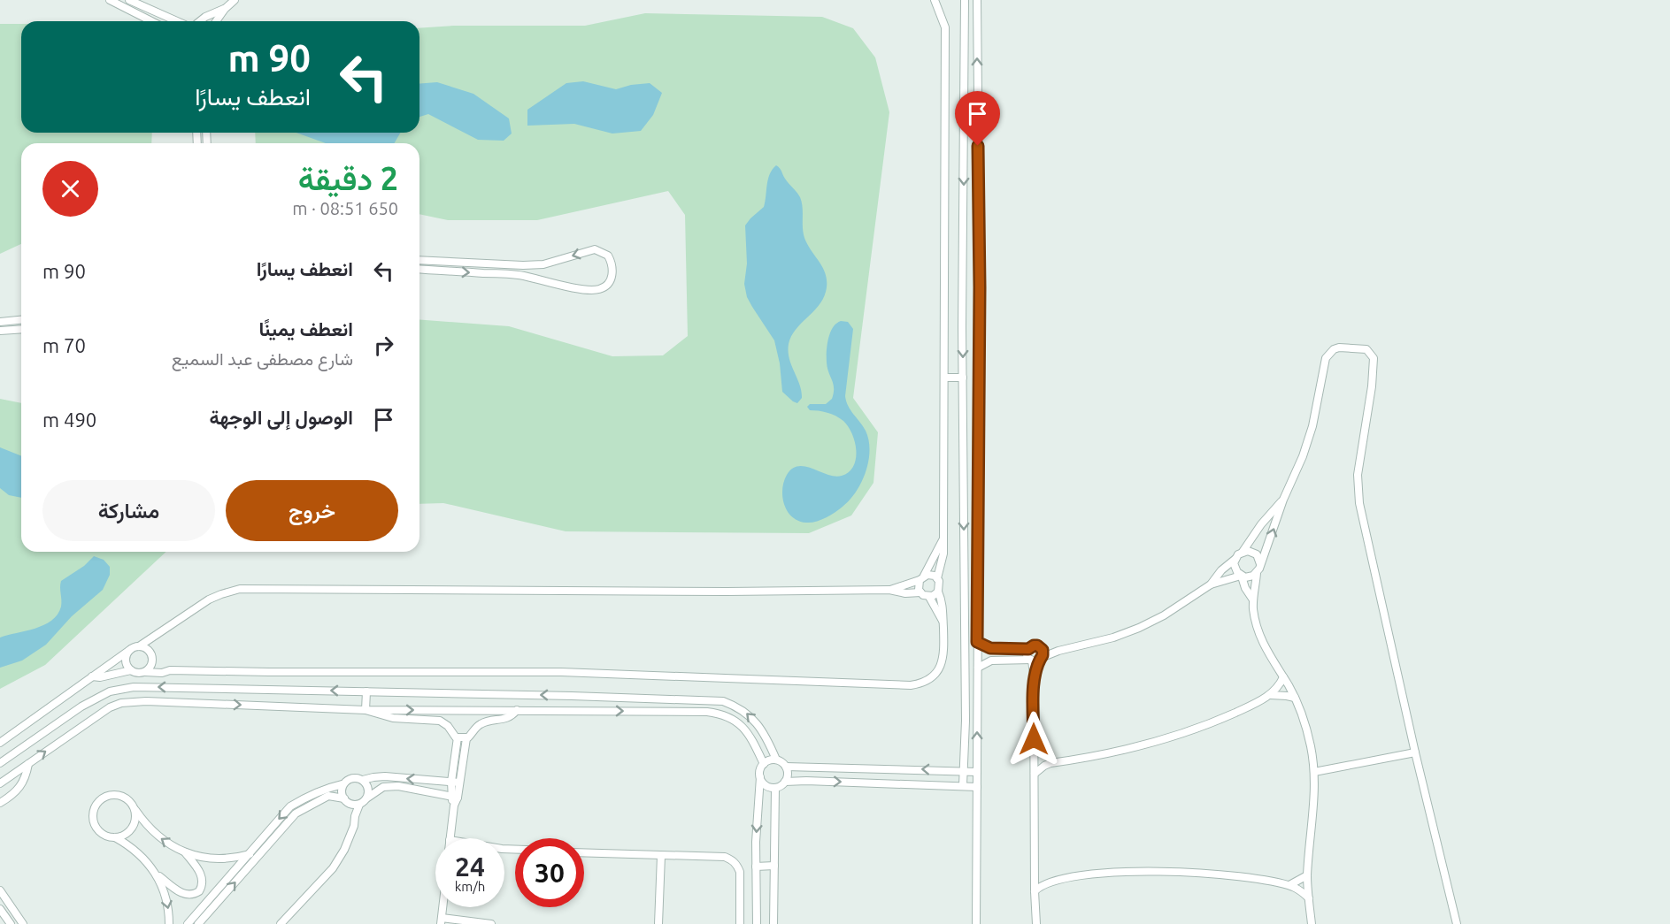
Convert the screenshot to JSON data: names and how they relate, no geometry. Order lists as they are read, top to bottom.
{
  "page": {
    "turn": ["90 m", "انعطف يسارًا"],
    "heading": ["2 دقيقة", "650 m · 08:51"],
    "list": [
      {
        "name": "انعطف يسارًا",
        "value": "90 m"
      },
      {
        "name": "انعطف يمينًا",
        "note": "شارع مصطفى عبد السميع",
        "value": "70 m"
      },
      {
        "name": "الوصول إلى الوجهة",
        "value": "490 m"
      }
    ],
    "buttons": ["خروج", "مشاركة"],
    "speed": "24 km/h",
    "limit": "30"
  }
}
